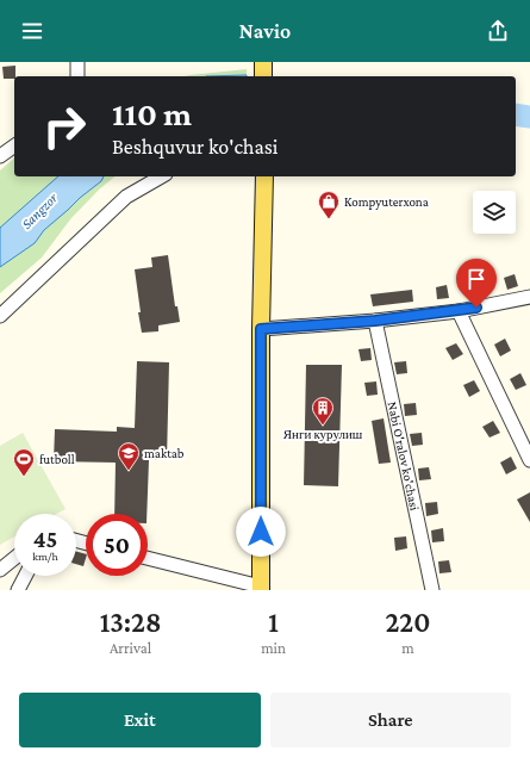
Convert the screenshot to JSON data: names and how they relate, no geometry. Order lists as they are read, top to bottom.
{
  "streets": {
    "street": ["Nabi O'ralov ko'chasi"]
  },
  "water": ["Sangzor"],
  "places": {
    "shop": ["Kompyuterxona"],
    "building": ["Янги курулиш"],
    "school or university": ["maktab"],
    "sports": ["futboll"]
  },
  "page": {
    "header": "Navio",
    "turn": ["110 m", "Beshquvur ko'chasi"],
    "speed": "45 km/h",
    "limit": "50",
    "eta": [
      "13:28",
      "Arrival",
      "1",
      "min",
      "220",
      "m"
    ],
    "buttons": ["Exit", "Share"]
  }
}
